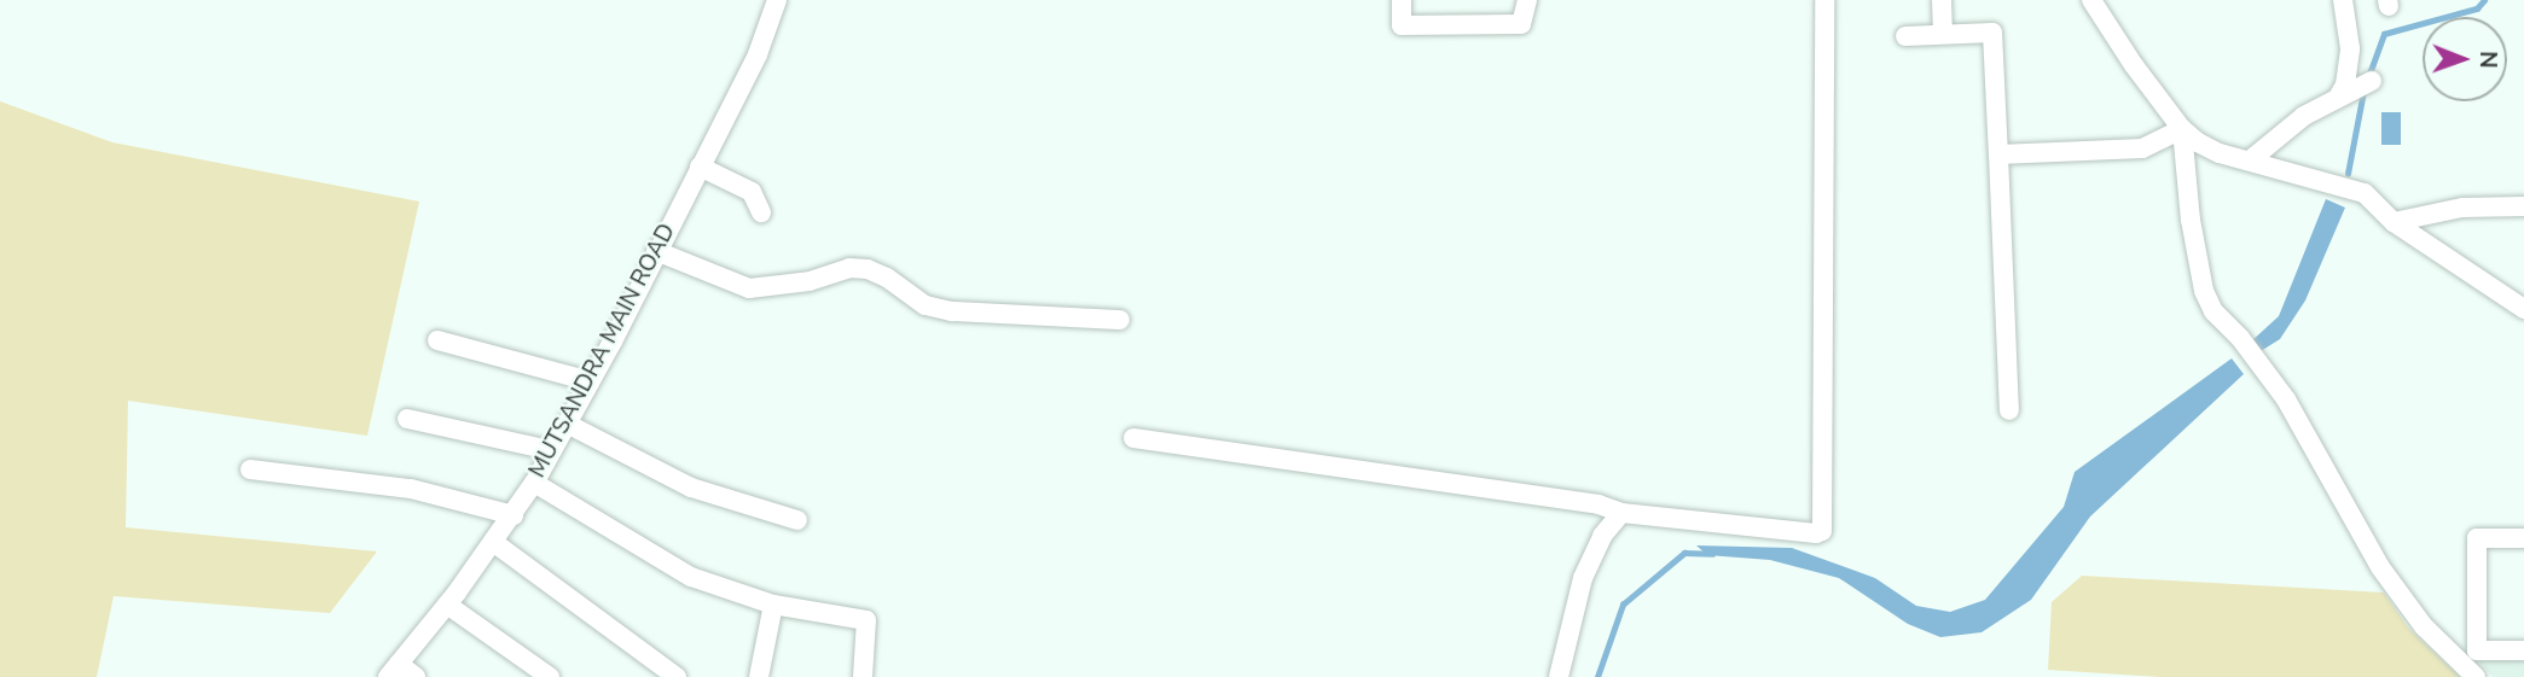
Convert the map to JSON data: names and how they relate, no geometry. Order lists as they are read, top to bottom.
{
  "streets": {
    "street": ["MUTSANDRA MAIN ROAD"]
  },
  "north": "right"
}
